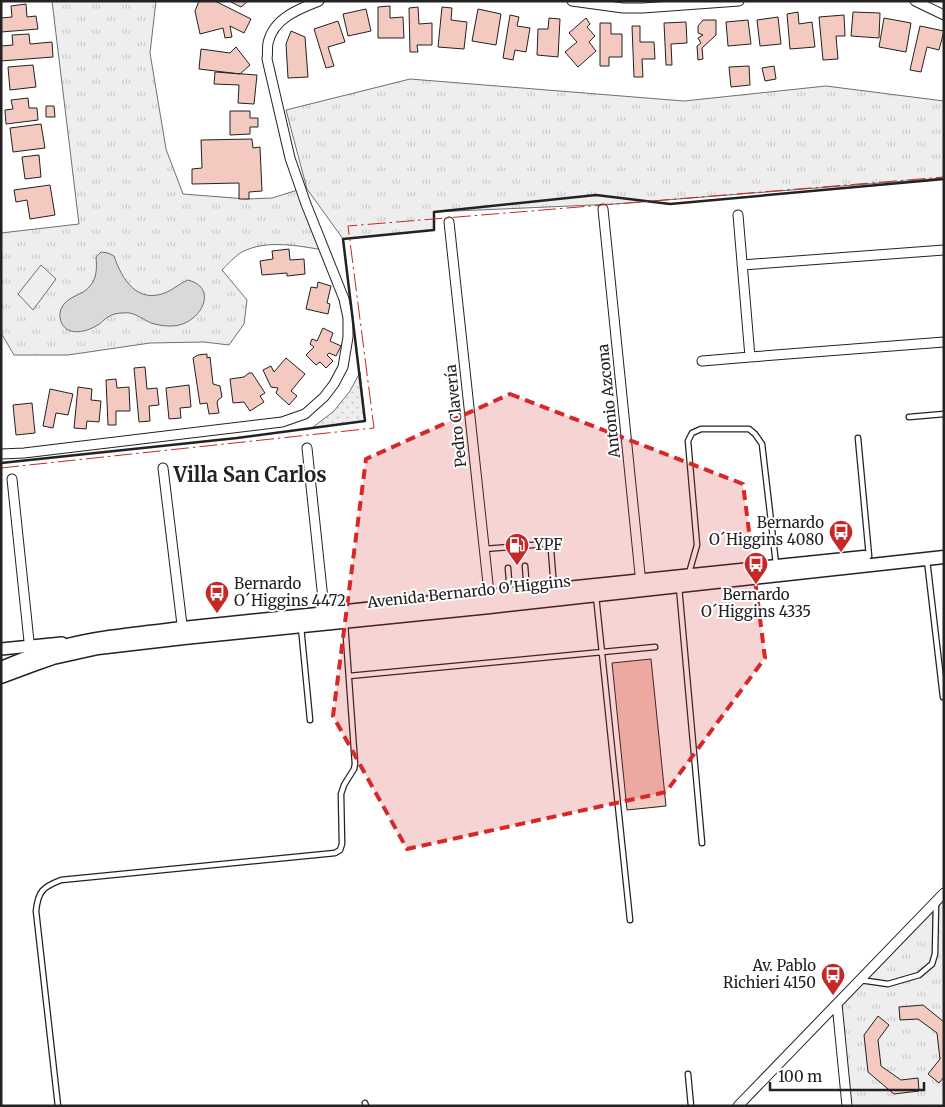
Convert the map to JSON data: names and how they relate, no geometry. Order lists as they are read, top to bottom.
{
  "streets": {
    "main road": ["Avenida Bernardo O'Higgins"],
    "street": ["Antonio Azcona", "Pedro Clavería"]
  },
  "crossings": [
    ["Antonio Azcona", "Avenida Bernardo O'Higgins"],
    ["Pedro Clavería", "Avenida Bernardo O'Higgins"]
  ],
  "districts": ["Villa San Carlos"],
  "places": {
    "bus stop": [
      "Bernardo O´Higgins 4080",
      "Bernardo O´Higgins 4335",
      "Bernardo O´Higgins 4472",
      "Av. Pablo Richieri 4150"
    ],
    "fuel station": ["YPF"]
  },
  "scale_bar": "100 m"
}
